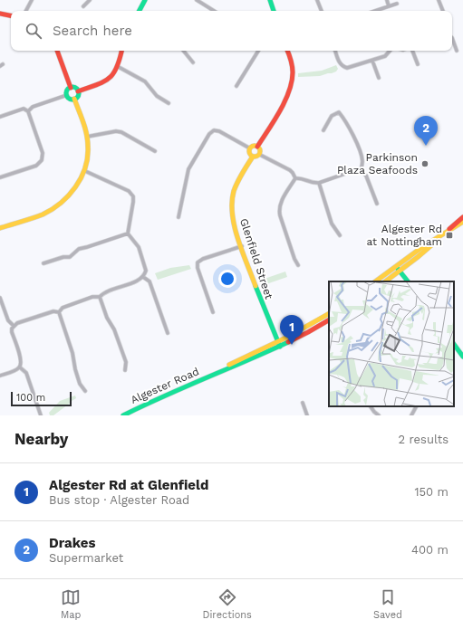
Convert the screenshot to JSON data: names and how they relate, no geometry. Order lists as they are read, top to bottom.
{
  "streets": {
    "street": ["Glenfield Street", "Algester Road"]
  },
  "crossings": [
    ["Glenfield Street", "Algester Road"]
  ],
  "places": {
    "other": ["Parkinson Plaza Seafoods"],
    "transit": ["Algester Rd at Nottingham"]
  },
  "scale_bar": "100 m",
  "page": {
    "search": "Search here",
    "pins": ["2", "1"],
    "scale": "100 m",
    "heading": ["Nearby", "2 results"],
    "list": [
      {
        "mark": "1",
        "name": "Algester Rd at Glenfield",
        "note": "Bus stop · Algester Road",
        "value": "150 m"
      },
      {
        "mark": "2",
        "name": "Drakes",
        "note": "Supermarket",
        "value": "400 m"
      }
    ],
    "nav": ["Map", "Directions", "Saved"]
  }
}
